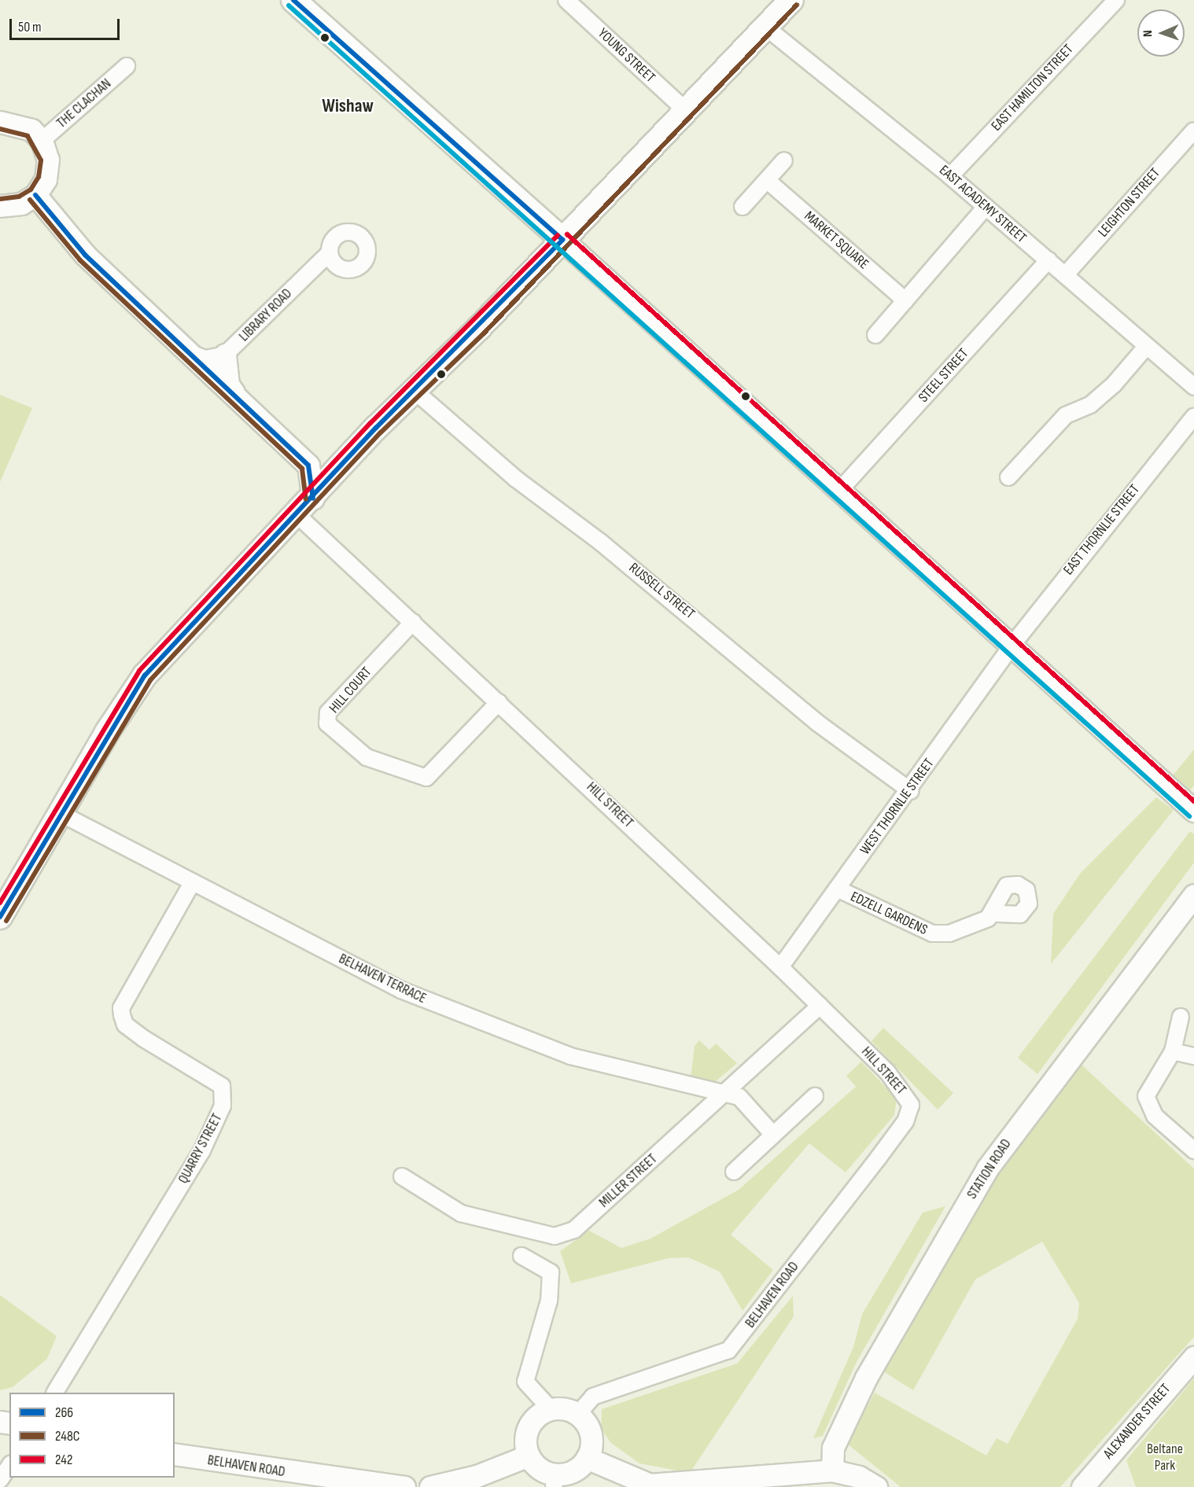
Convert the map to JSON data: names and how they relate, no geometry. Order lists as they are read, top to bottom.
{
  "streets": {
    "street": [
      "YOUNG STREET",
      "EAST HAMILTON STREET",
      "THE CLACHAN",
      "LEIGHTON STREET",
      "EAST ACADEMY STREET",
      "MARKET SQUARE",
      "LIBRARY ROAD",
      "STEEL STREET",
      "EAST THORNLIE STREET",
      "RUSSELL STREET",
      "HILL COURT",
      "HILL STREET",
      "WEST THORNLIE STREET",
      "EDZELL GARDENS",
      "BELHAVEN TERRACE",
      "QUARRY STREET",
      "STATION ROAD",
      "MILLER STREET",
      "BELHAVEN ROAD",
      "ALEXANDER STREET"
    ]
  },
  "crossings": [
    ["EAST HAMILTON STREET", "EAST ACADEMY STREET"],
    ["LEIGHTON STREET", "EAST ACADEMY STREET"],
    ["EAST ACADEMY STREET", "STEEL STREET"],
    ["EAST THORNLIE STREET", "WEST THORNLIE STREET"],
    ["RUSSELL STREET", "WEST THORNLIE STREET"],
    ["HILL COURT", "HILL STREET"],
    ["HILL STREET", "WEST THORNLIE STREET"],
    ["HILL STREET", "MILLER STREET"],
    ["HILL STREET", "BELHAVEN ROAD"],
    ["WEST THORNLIE STREET", "EDZELL GARDENS"],
    ["BELHAVEN TERRACE", "QUARRY STREET"],
    ["BELHAVEN TERRACE", "MILLER STREET"]
  ],
  "districts": ["Wishaw"],
  "parks": ["Beltane Park"],
  "lines": ["transit line 266", "transit line 248C", "transit line 242"],
  "legend": ["266", "248C", "242"],
  "scale_bar": "50 m",
  "north": "left"
}
